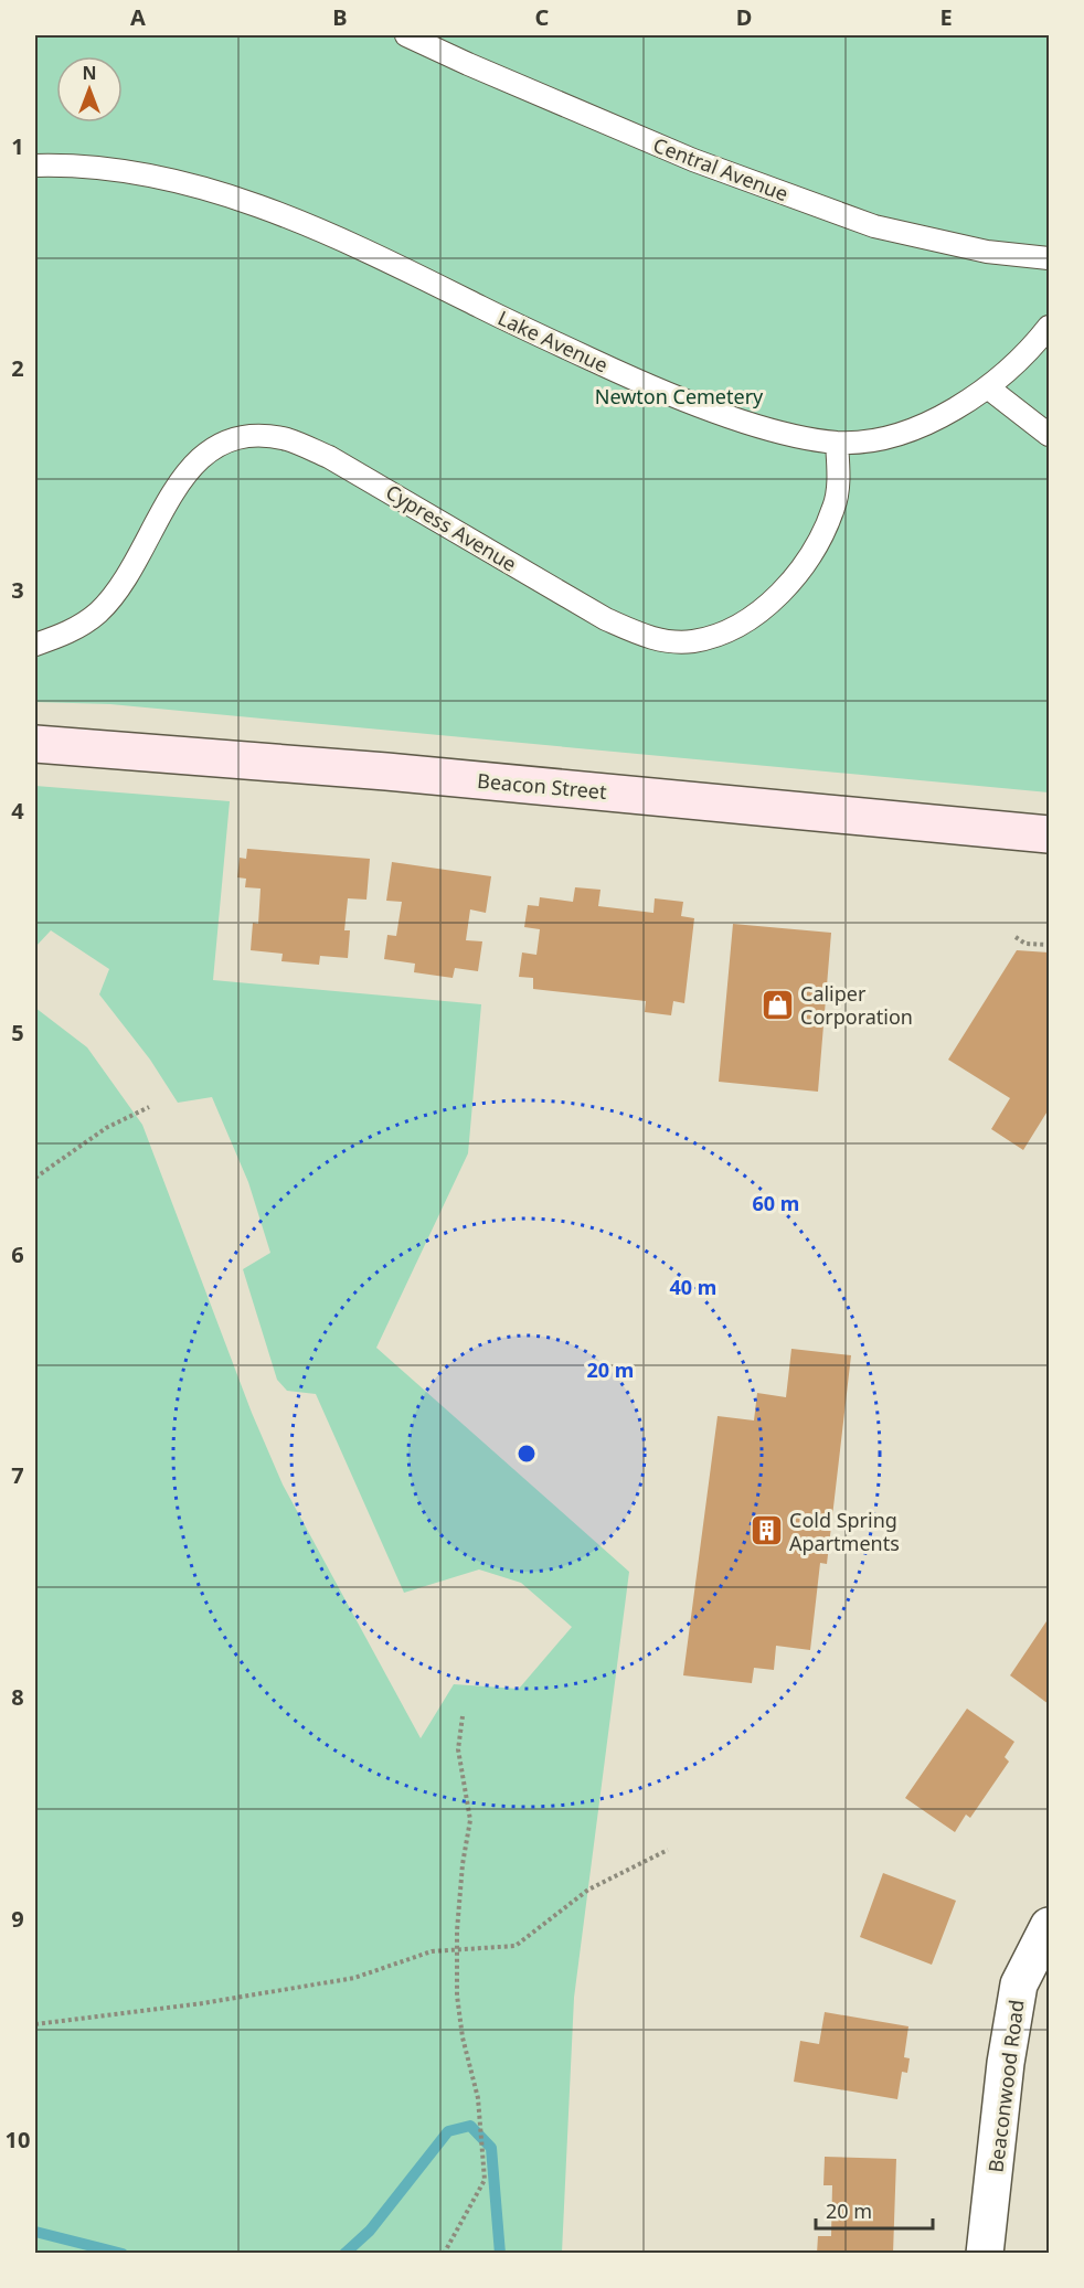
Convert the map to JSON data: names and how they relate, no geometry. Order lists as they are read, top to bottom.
{
  "streets": {
    "main road": ["Beacon Street"],
    "street": ["Beaconwood Road"],
    "lane": ["Central Avenue", "Lake Avenue", "Cypress Avenue"]
  },
  "crossings": [
    ["Lake Avenue", "Cypress Avenue"]
  ],
  "parks": ["Newton Cemetery"],
  "places": {
    "shop": ["Caliper Corporation"],
    "building": ["Cold Spring Apartments"]
  },
  "scale_bar": "20 m",
  "north": "top",
  "grid": {
    "columns": [
      "A",
      "B",
      "C",
      "D",
      "E"
    ],
    "rows": [
      "1",
      "2",
      "3",
      "4",
      "5",
      "6",
      "7",
      "8",
      "9",
      "10"
    ]
  },
  "rings": ["60 m", "40 m", "20 m"]
}
